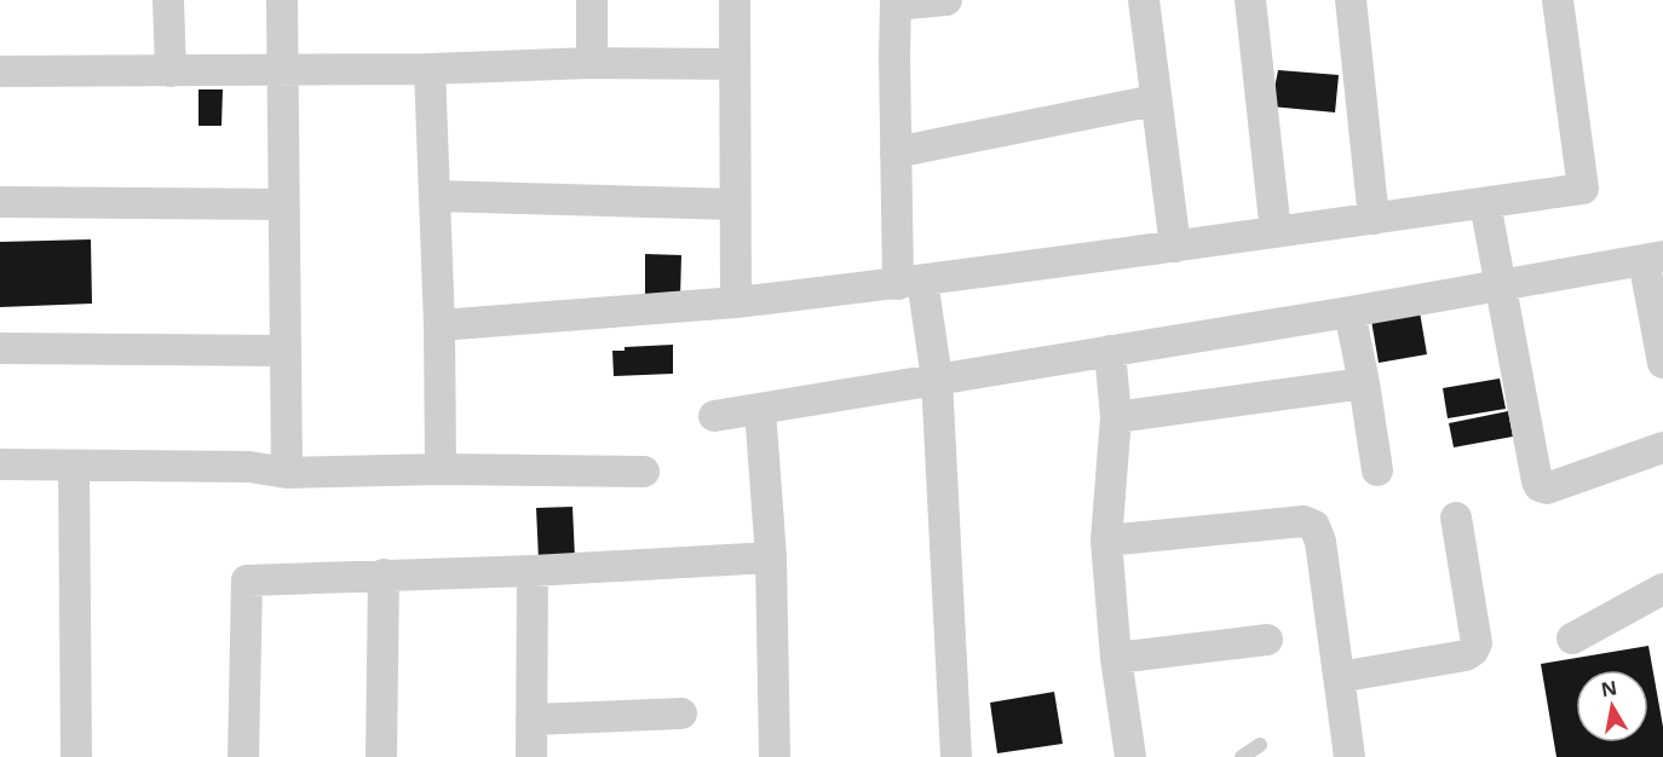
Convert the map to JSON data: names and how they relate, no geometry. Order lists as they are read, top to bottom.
{
  "north": "top"
}
